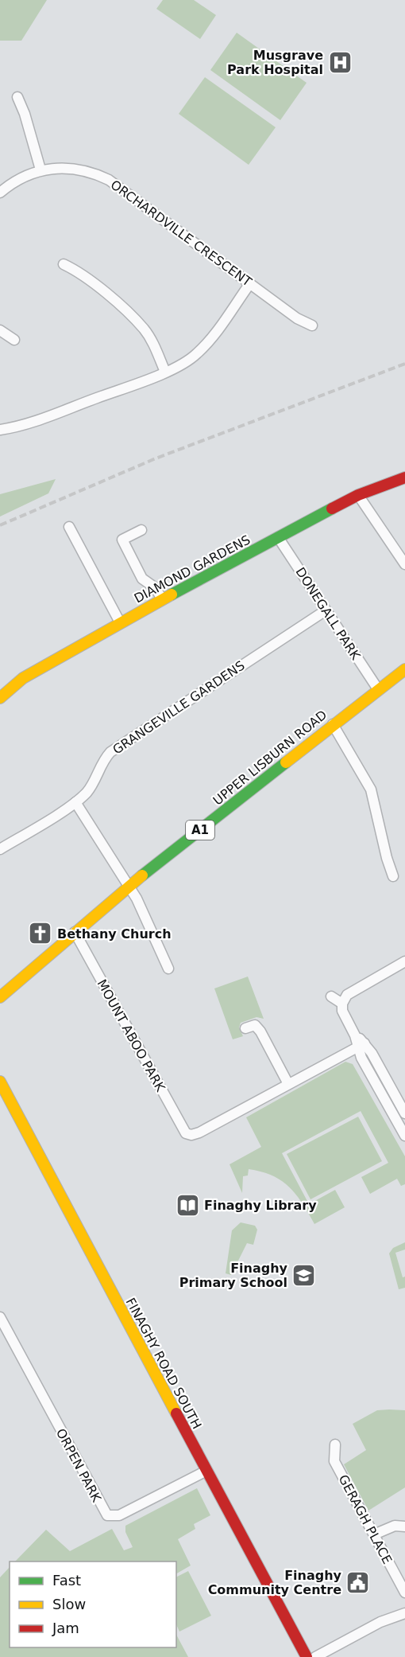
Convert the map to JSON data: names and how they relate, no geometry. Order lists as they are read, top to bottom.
{
  "streets": {
    "street": [
      "ORCHARDVILLE CRESCENT",
      "DIAMOND GARDENS",
      "DONEGALL PARK",
      "GRANGEVILLE GARDENS",
      "UPPER LISBURN ROAD",
      "A1",
      "MOUNT ABOO PARK",
      "FINAGHY ROAD SOUTH",
      "ORPEN PARK",
      "GERAGH PLACE"
    ]
  },
  "crossings": [
    ["DIAMOND GARDENS", "DONEGALL PARK"],
    ["DONEGALL PARK", "GRANGEVILLE GARDENS"],
    ["DONEGALL PARK", "UPPER LISBURN ROAD"],
    ["UPPER LISBURN ROAD", "MOUNT ABOO PARK"],
    ["FINAGHY ROAD SOUTH", "ORPEN PARK"]
  ],
  "places": {
    "hospital": ["Musgrave Park Hospital"],
    "church": ["Bethany Church"],
    "library": ["Finaghy Library"],
    "school or university": ["Finaghy Primary School"],
    "public building": ["Finaghy Community Centre"]
  },
  "legend": ["Fast", "Slow", "Jam"]
}
